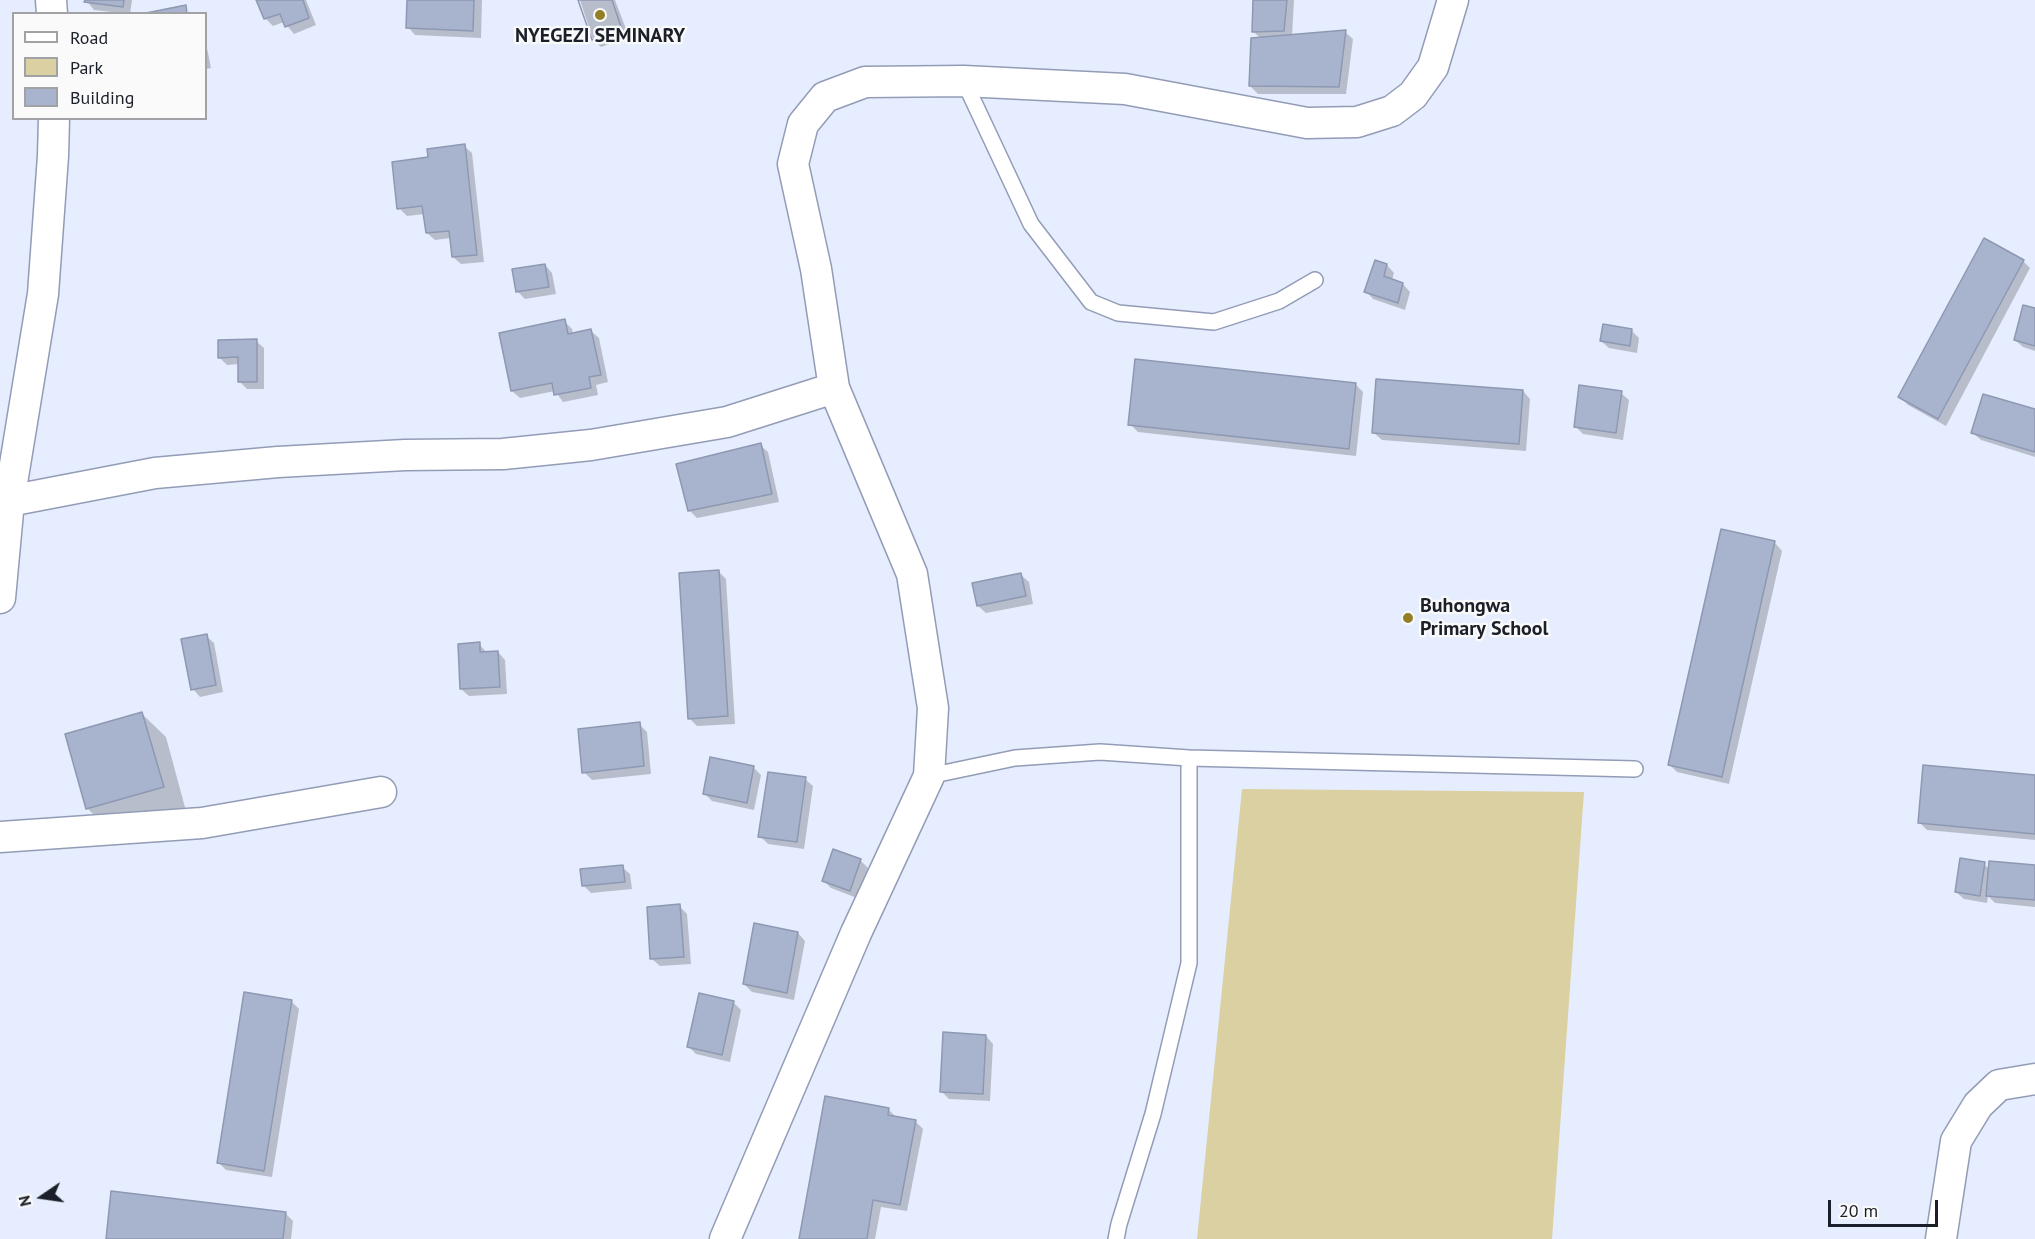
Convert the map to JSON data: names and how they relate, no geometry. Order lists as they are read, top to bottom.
{
  "places": ["NYEGEZI SEMINARY", "Buhongwa Primary School"],
  "legend": ["Road", "Park", "Building"],
  "scale_bar": "20 m",
  "north": "left"
}
